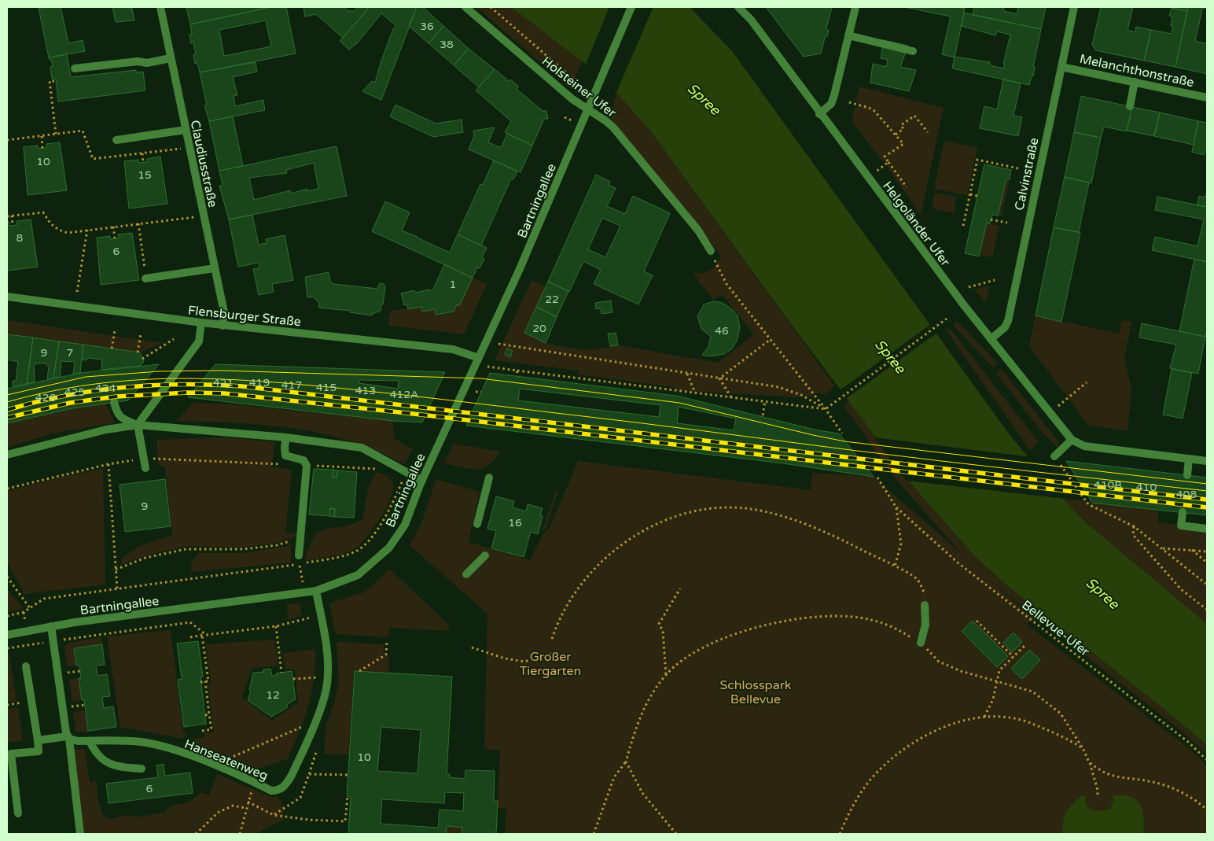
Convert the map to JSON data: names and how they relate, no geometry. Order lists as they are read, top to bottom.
{
  "streets": {
    "street": [
      "Melanchthonstraße",
      "Holsteiner Ufer",
      "Claudiusstraße",
      "Calvinstraße",
      "Bartningallee",
      "Helgoländer Ufer",
      "Flensburger Straße",
      "Hanseatenweg"
    ],
    "path": ["Bellevue-Ufer"]
  },
  "crossings": [
    ["Melanchthonstraße", "Calvinstraße"],
    ["Holsteiner Ufer", "Bartningallee"],
    ["Claudiusstraße", "Flensburger Straße"],
    ["Calvinstraße", "Helgoländer Ufer"],
    ["Bartningallee", "Flensburger Straße"],
    ["Bartningallee", "Hanseatenweg"]
  ],
  "water": ["Spree"],
  "parks": ["Großer Tiergarten", "Schlosspark Bellevue"],
  "house_numbers": [
    "36",
    "38",
    "10",
    "15",
    "8",
    "6",
    "1",
    "22",
    "20",
    "46",
    "9",
    "7",
    "421",
    "419",
    "417",
    "415",
    "424",
    "413",
    "425",
    "412A",
    "426",
    "410B",
    "410",
    "408",
    "9",
    "16",
    "12",
    "10",
    "6"
  ]
}
